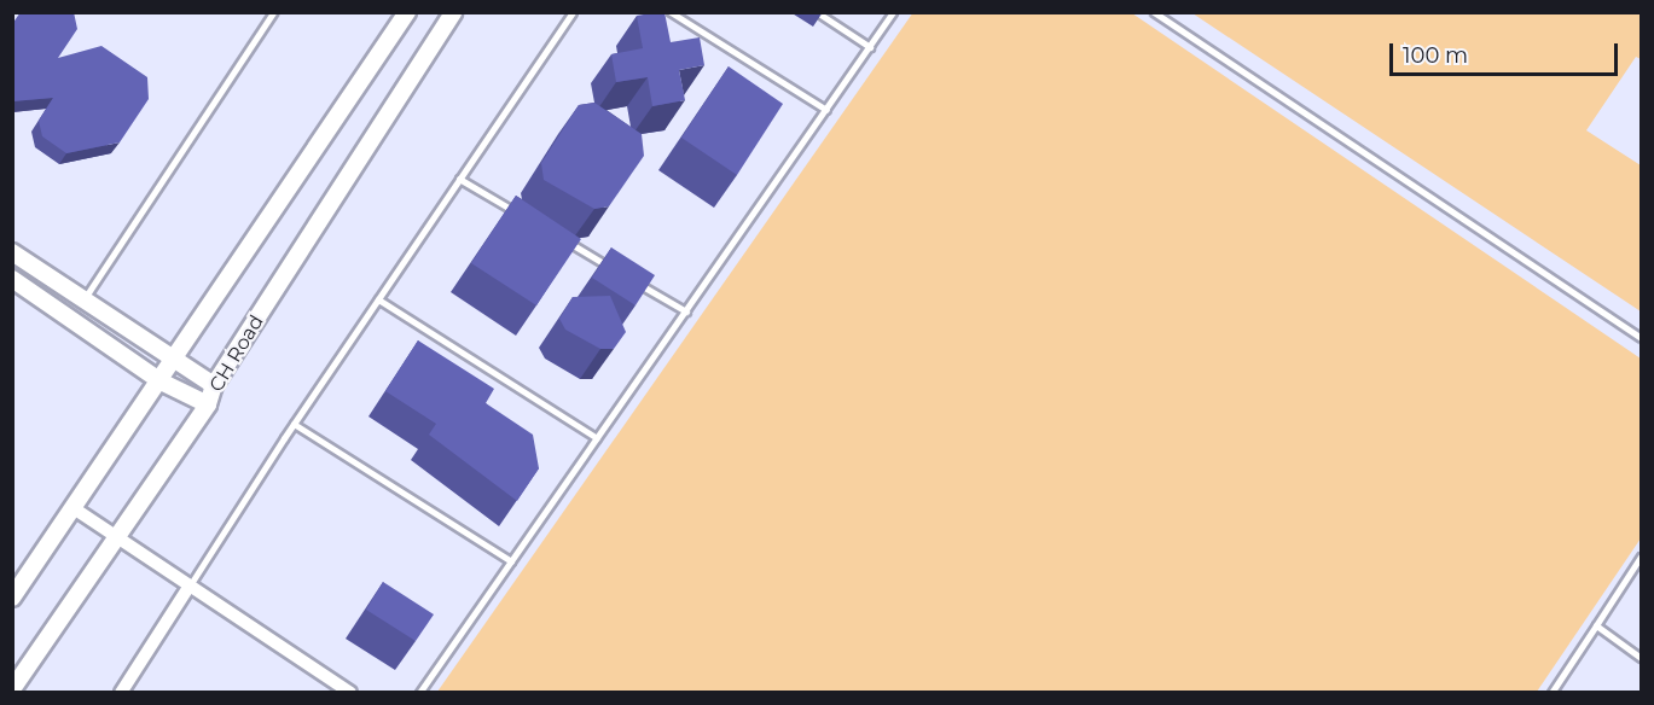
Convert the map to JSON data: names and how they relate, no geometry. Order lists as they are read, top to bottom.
{
  "streets": {
    "street": ["CH Road"]
  },
  "scale_bar": "100 m"
}
